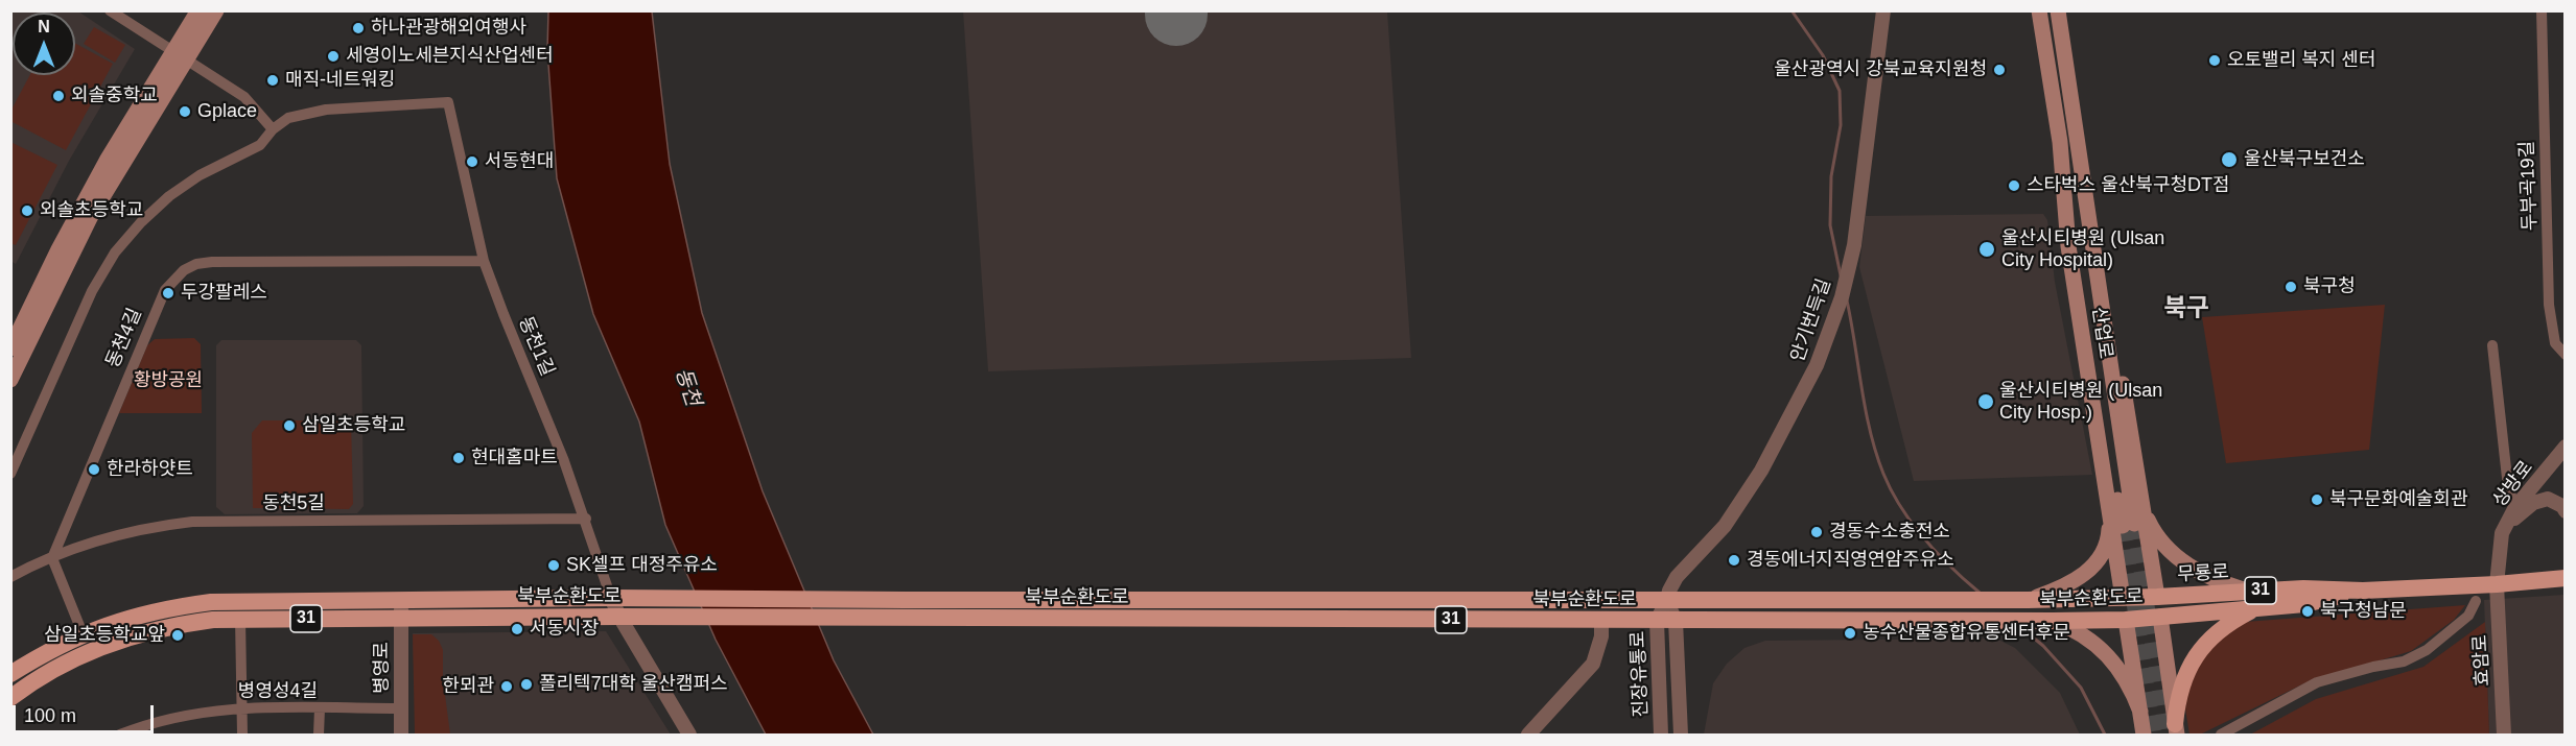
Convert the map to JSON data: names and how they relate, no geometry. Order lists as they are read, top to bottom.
{
  "streets": {
    "main road": [
      "산업로",
      "무룡로",
      "31",
      "북부순환도로"
    ],
    "street": [
      "두부곡19길",
      "안기번득길",
      "동천4길",
      "동천1길",
      "상방로",
      "동천5길",
      "효암로",
      "병영로",
      "진장유통로",
      "병영성4길"
    ]
  },
  "crossings": [
    ["안기번득길", "북부순환도로"],
    ["안기번득길", "진장유통로"],
    ["산업로", "무룡로"],
    ["산업로", "북부순환도로"],
    ["동천4길", "동천1길"],
    ["동천4길", "동천5길"],
    ["동천1길", "동천5길"],
    ["동천1길", "북부순환도로"],
    ["상방로", "무룡로"],
    ["상방로", "효암로"],
    ["무룡로", "북부순환도로"],
    ["무룡로", "효암로"],
    ["북부순환도로", "병영로"],
    ["북부순환도로", "진장유통로"],
    ["병영로", "병영성4길"]
  ],
  "districts": ["북구"],
  "water": ["동천"],
  "parks": ["황방공원"],
  "places": [
    "하나관광해외여행사",
    "세영이노세븐지식산업센터",
    "오토밸리 복지 센터",
    "울산광역시 강북교육지원청",
    "매직-네트워킹",
    "외솔중학교",
    "Gplace",
    "울산북구보건소",
    "서동현대",
    "스타벅스 울산북구청DT점",
    "외솔초등학교",
    "울산시티병원 (Ulsan City Hospital)",
    "북구청",
    "두강팔레스",
    "울산시티병원 (Ulsan City Hosp.)",
    "삼일초등학교",
    "현대홈마트",
    "한라하얏트",
    "북구문화예술회관",
    "경동수소충전소",
    "경동에너지직영연암주유소",
    "SK셀프 대정주유소",
    "북구청남문",
    "서동시장",
    "농수산물종합유통센터후문",
    "삼일초등학교앞",
    "폴리텍7대학 울산캠퍼스",
    "한뫼관"
  ],
  "scale_bar": "100 m",
  "north": "top"
}
